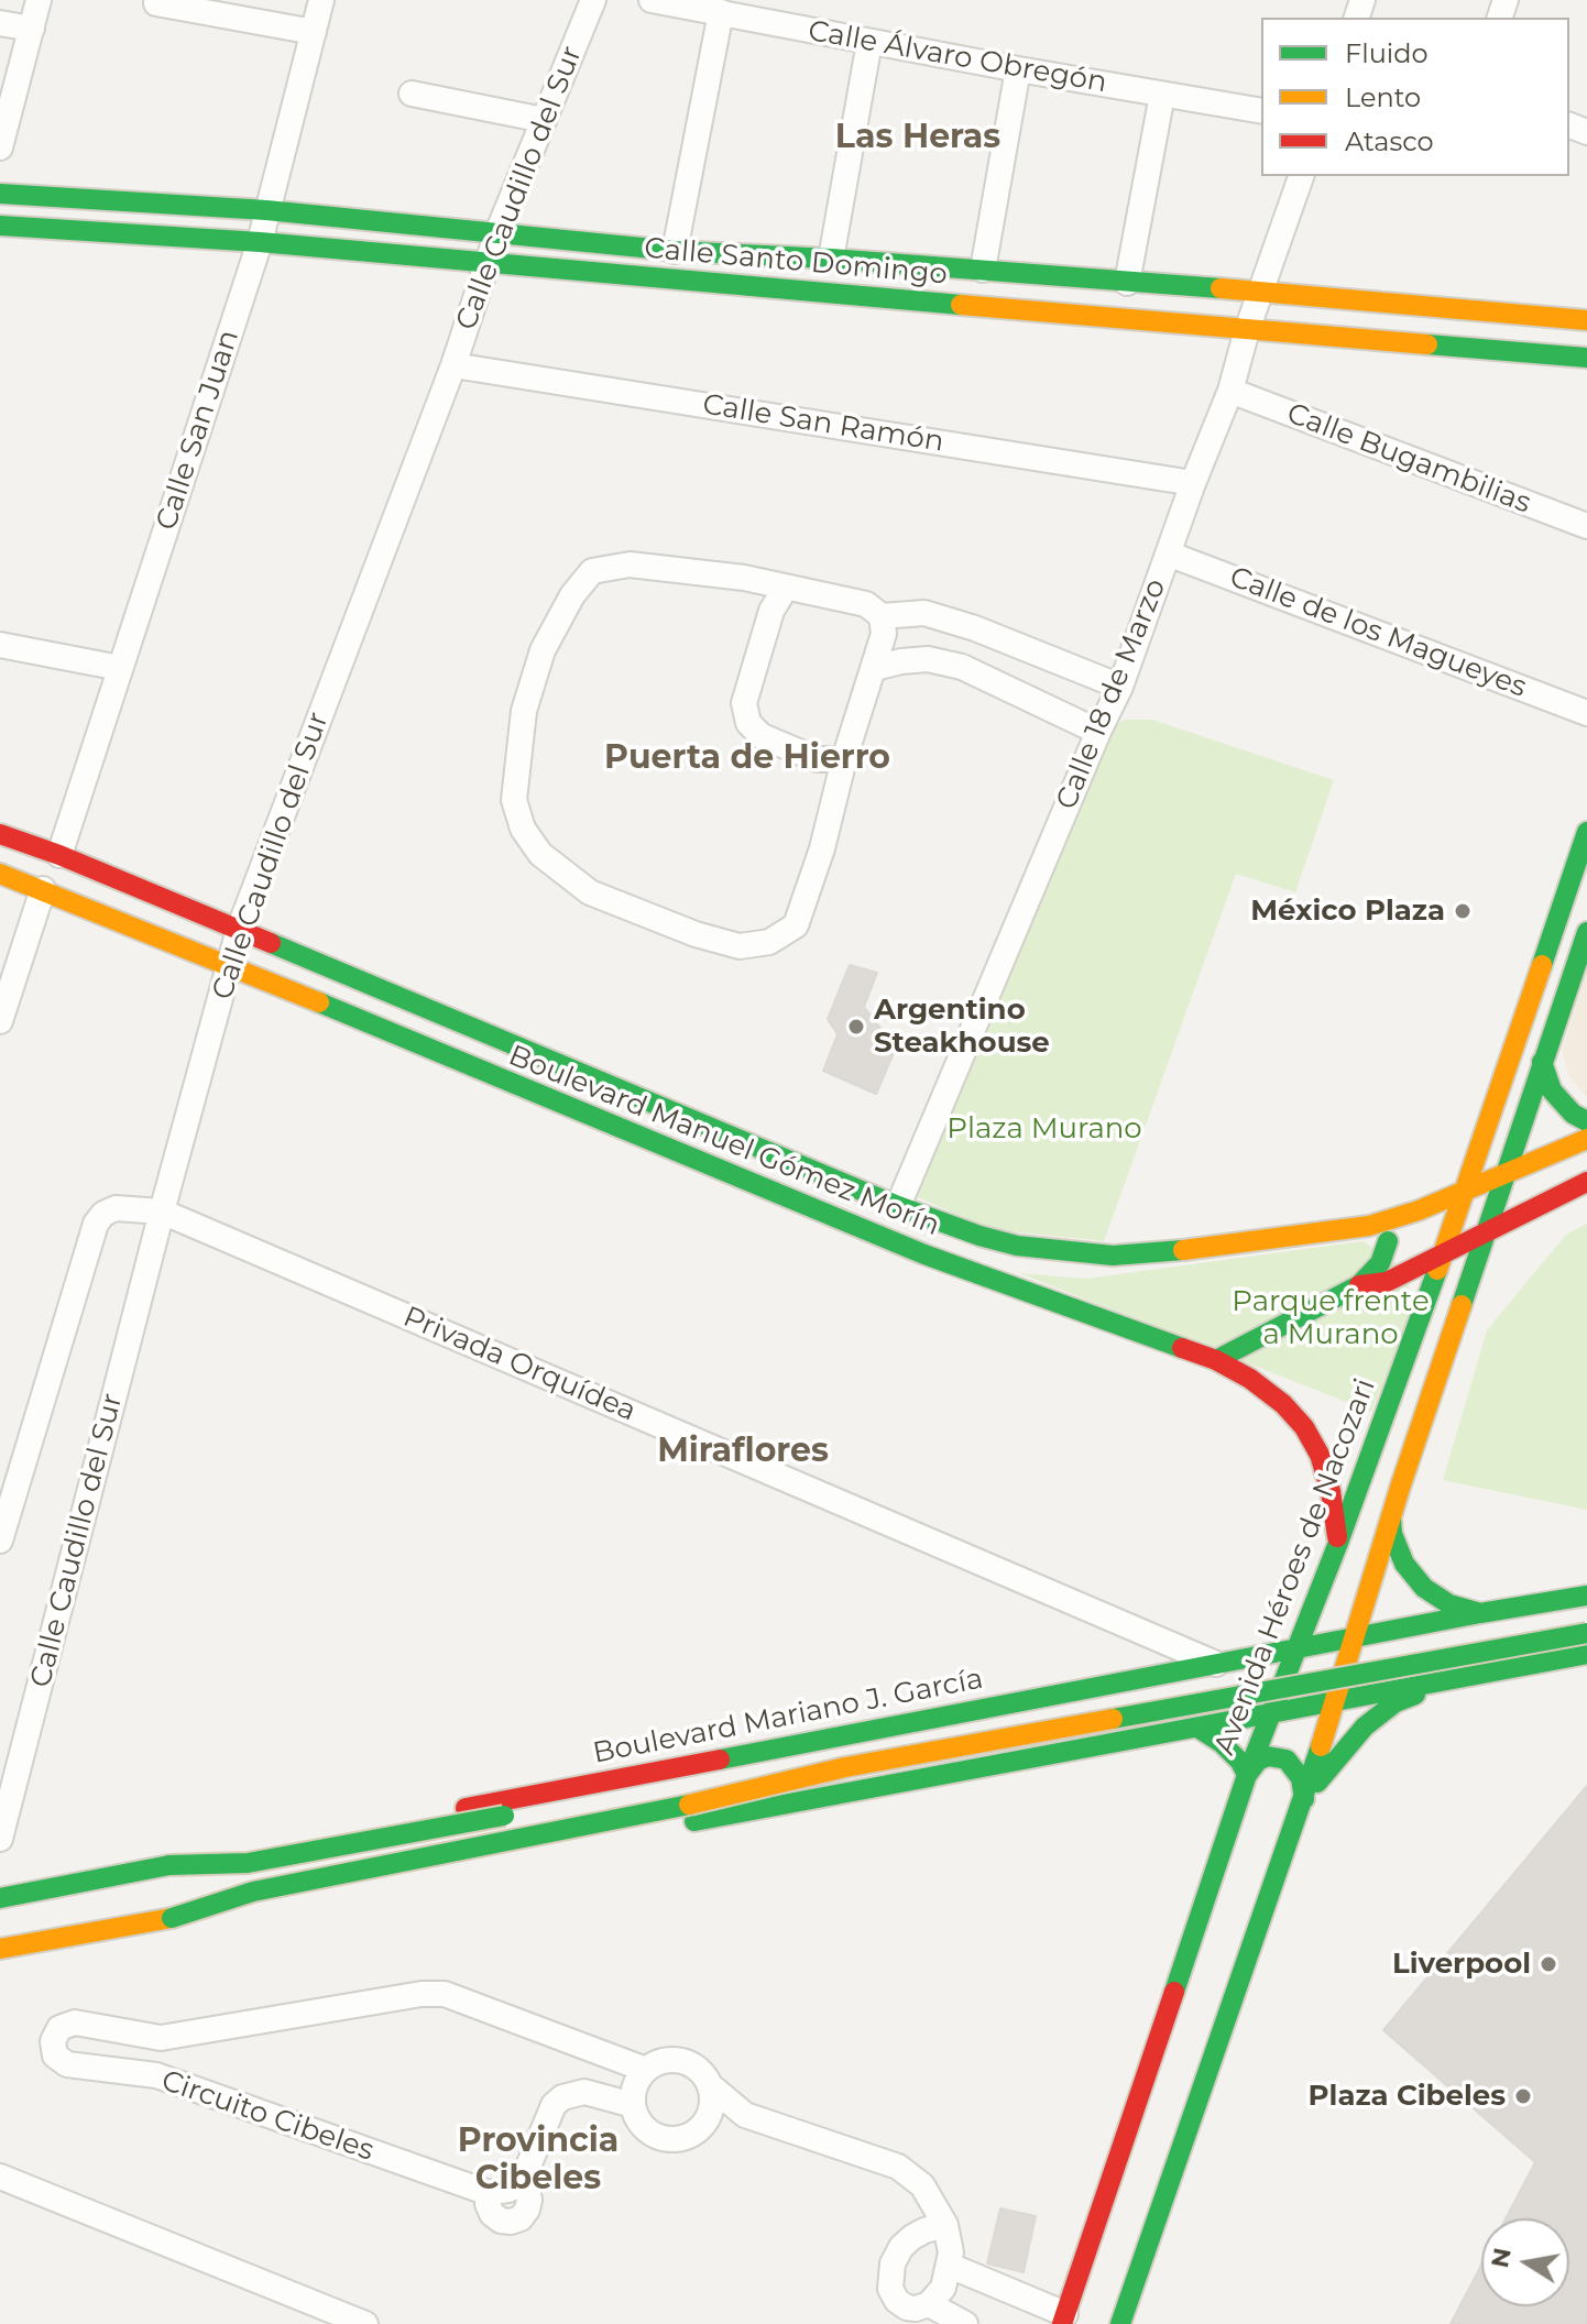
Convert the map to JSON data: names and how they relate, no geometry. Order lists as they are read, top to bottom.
{
  "streets": {
    "main road": [
      "Calle Santo Domingo",
      "Boulevard Manuel Gómez Morín",
      "Avenida Héroes de Nacozari",
      "Boulevard Mariano J. García"
    ],
    "street": [
      "Calle Álvaro Obregón",
      "Calle Caudillo del Sur",
      "Calle San Ramón",
      "Calle San Juan",
      "Calle Bugambilias",
      "Calle de los Magueyes",
      "Calle 18 de Marzo",
      "Privada Orquídea",
      "Circuito Cibeles"
    ]
  },
  "crossings": [
    ["Calle Caudillo del Sur", "Calle Santo Domingo"],
    ["Calle Caudillo del Sur", "Calle San Ramón"],
    ["Calle Caudillo del Sur", "Boulevard Manuel Gómez Morín"],
    ["Calle Caudillo del Sur", "Privada Orquídea"],
    ["Calle Santo Domingo", "Calle San Juan"],
    ["Calle Santo Domingo", "Calle 18 de Marzo"],
    ["Calle San Ramón", "Calle 18 de Marzo"],
    ["Calle San Juan", "Boulevard Manuel Gómez Morín"],
    ["Calle Bugambilias", "Calle 18 de Marzo"],
    ["Calle de los Magueyes", "Calle 18 de Marzo"],
    ["Calle 18 de Marzo", "Boulevard Manuel Gómez Morín"],
    ["Boulevard Manuel Gómez Morín", "Avenida Héroes de Nacozari"],
    ["Privada Orquídea", "Boulevard Mariano J. García"],
    ["Avenida Héroes de Nacozari", "Boulevard Mariano J. García"]
  ],
  "districts": [
    "Las Heras",
    "Puerta de Hierro",
    "Miraflores",
    "Provincia Cibeles"
  ],
  "parks": ["Plaza Murano", "Parque frente a Murano"],
  "places": [
    "México Plaza",
    "Argentino Steakhouse",
    "Liverpool",
    "Plaza Cibeles"
  ],
  "legend": ["Fluido", "Lento", "Atasco"],
  "north": "left"
}
